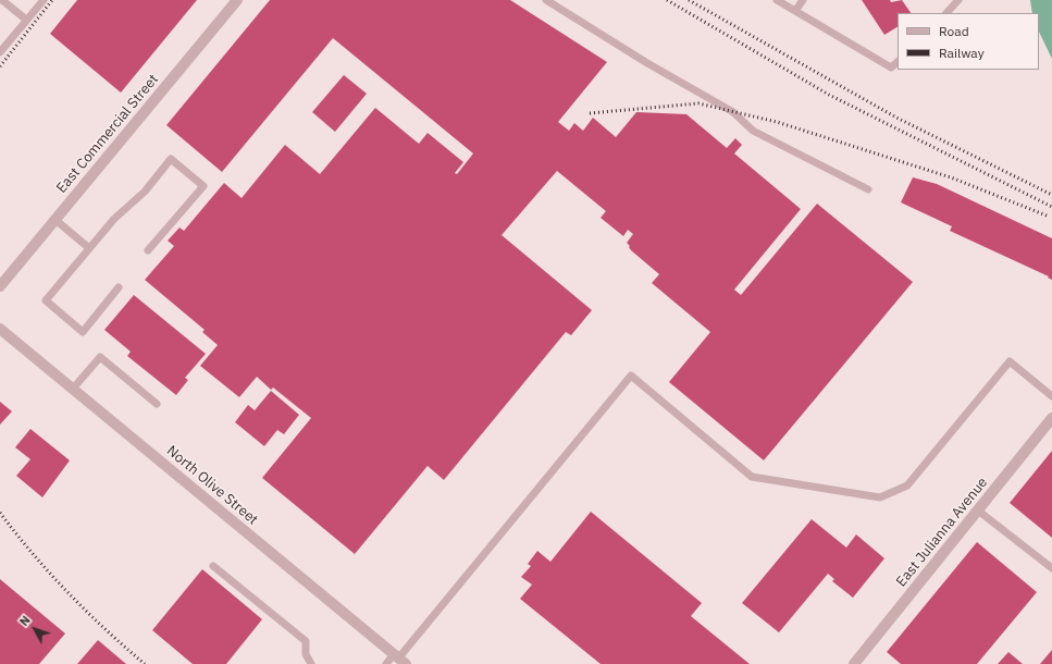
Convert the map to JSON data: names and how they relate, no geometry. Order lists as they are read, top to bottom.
{
  "streets": {
    "street": ["East Commercial Street", "North Olive Street", "East Julianna Avenue"]
  },
  "legend": ["Road", "Railway"],
  "north": "top left"
}
